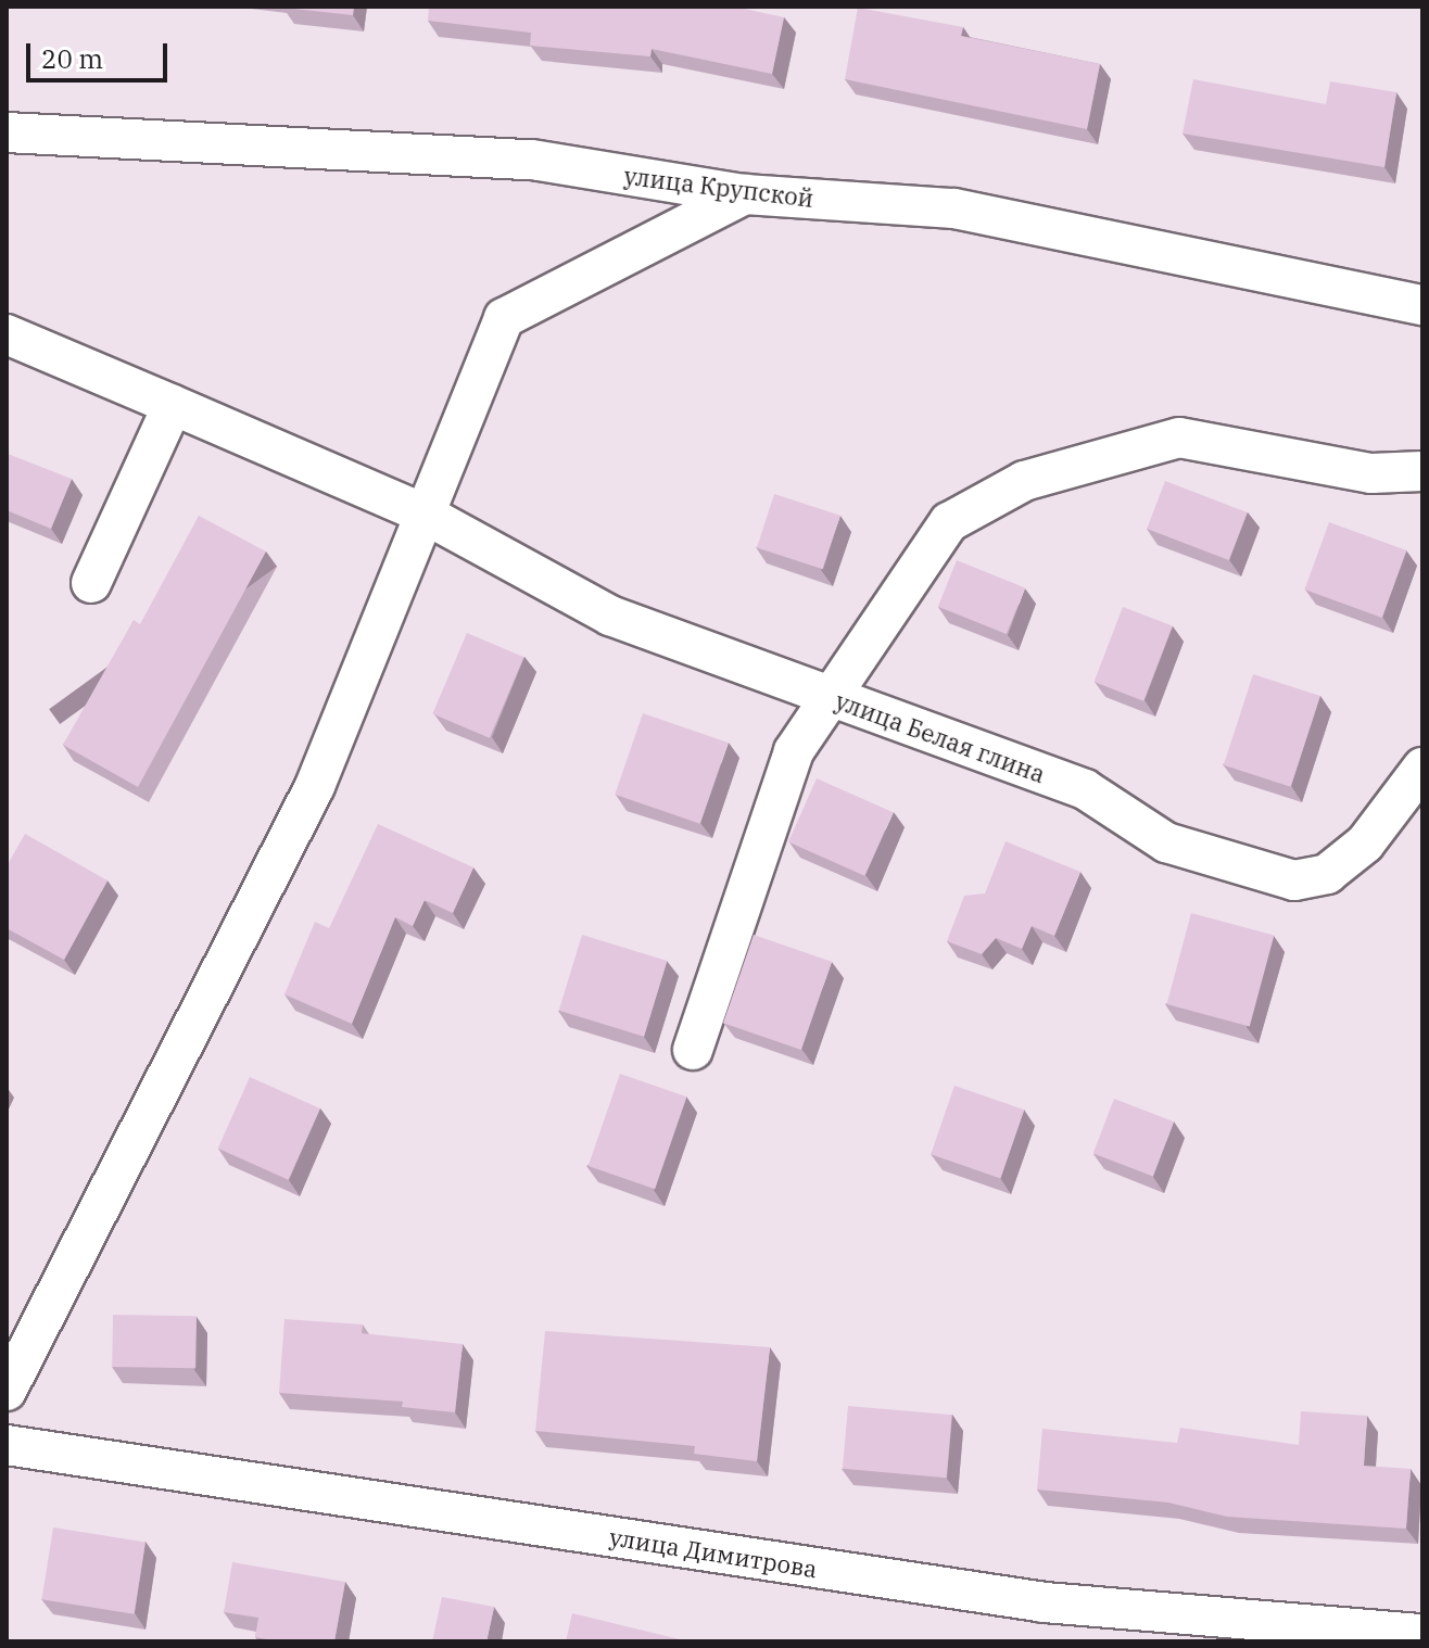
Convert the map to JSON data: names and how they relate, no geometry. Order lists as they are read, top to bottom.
{
  "streets": {
    "street": ["улица Крупской", "улица Белая глина", "улица Димитрова"]
  },
  "scale_bar": "20 m"
}
